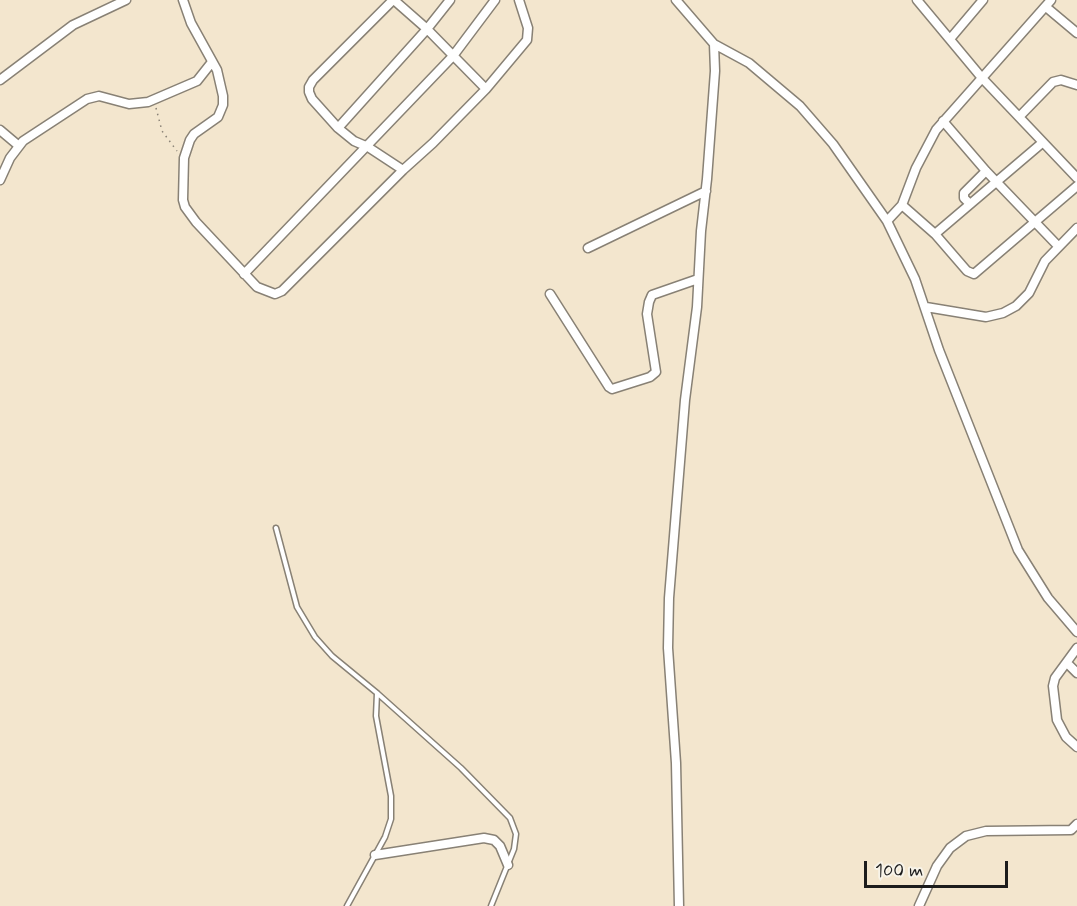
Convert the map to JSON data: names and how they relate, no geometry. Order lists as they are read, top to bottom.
{
  "scale_bar": "100 m"
}
